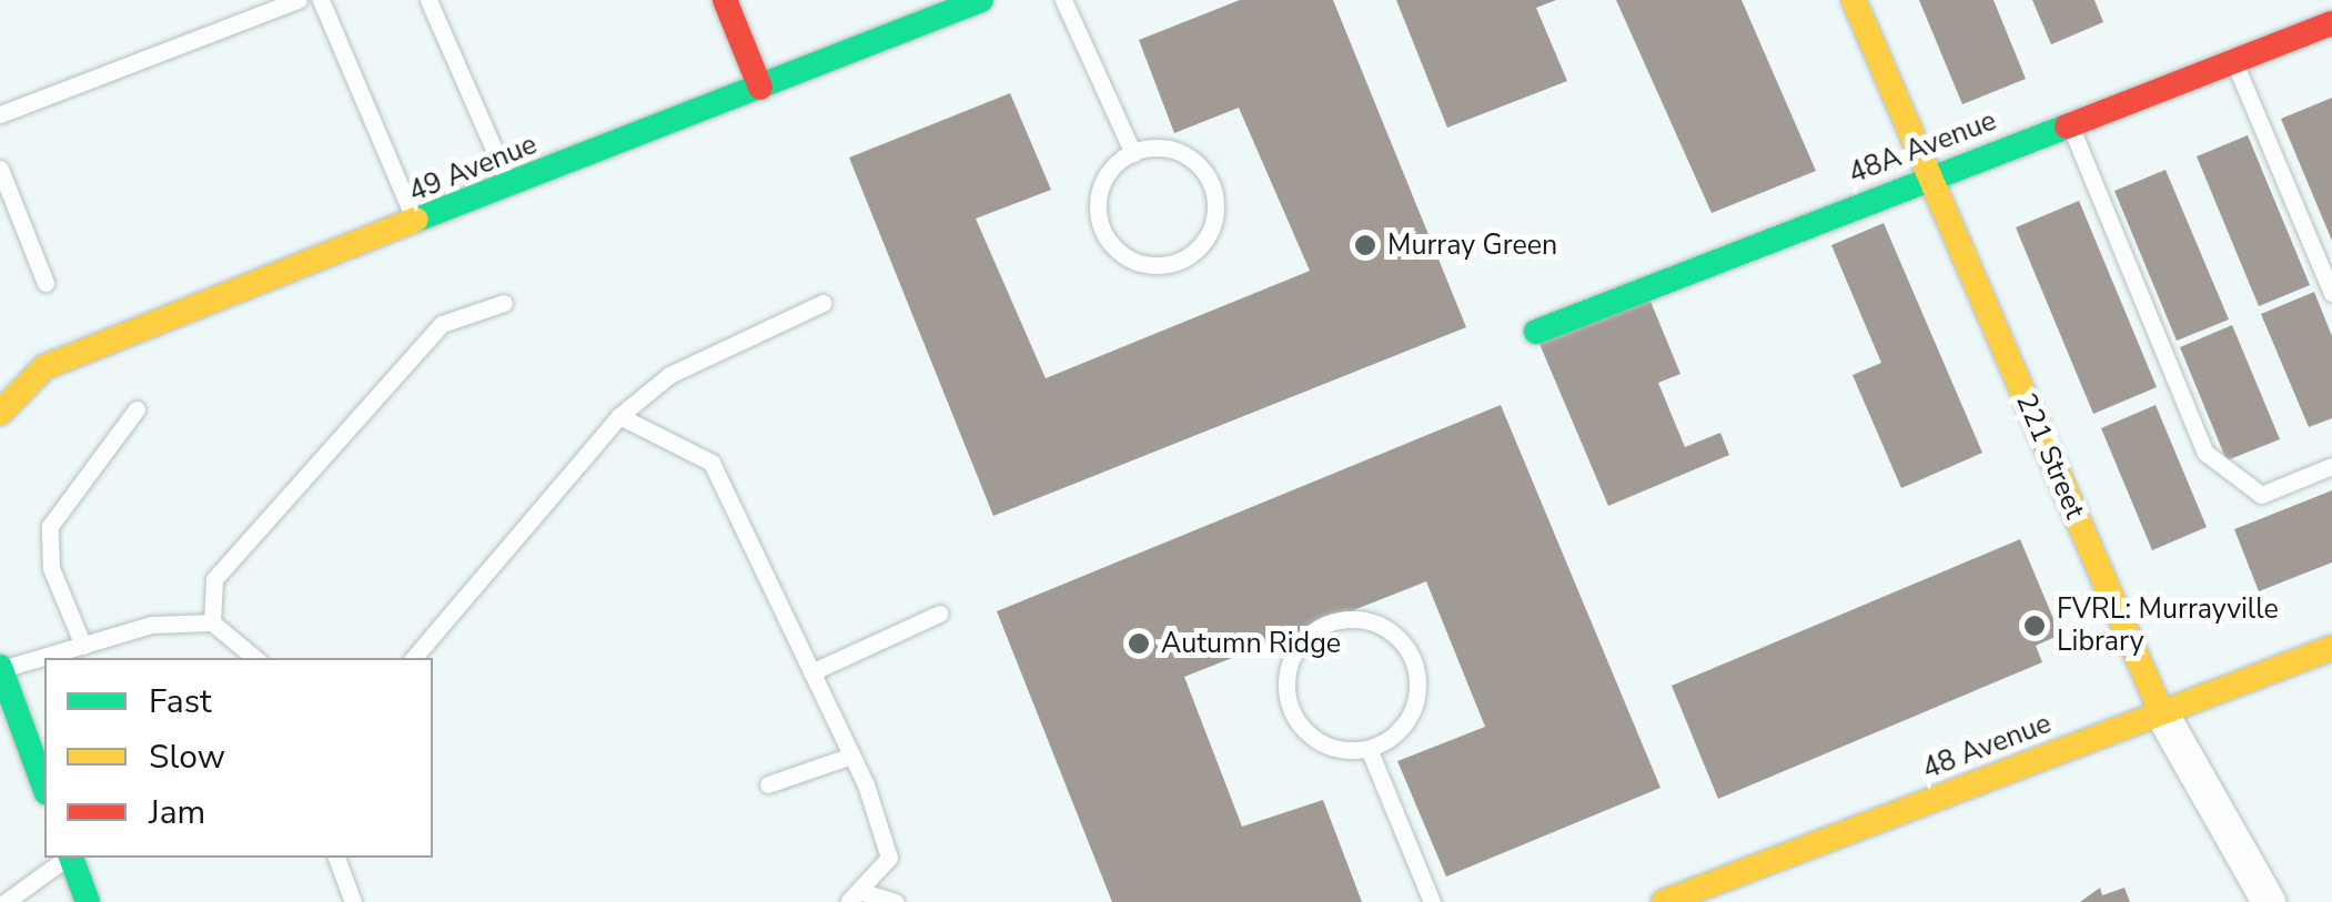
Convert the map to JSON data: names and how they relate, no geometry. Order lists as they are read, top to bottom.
{
  "streets": {
    "street": [
      "48A Avenue",
      "49 Avenue",
      "221 Street",
      "48 Avenue"
    ]
  },
  "crossings": [
    ["48A Avenue", "221 Street"],
    ["221 Street", "48 Avenue"]
  ],
  "places": ["Murray Green", "FVRL: Murrayville Library", "Autumn Ridge"],
  "legend": ["Fast", "Slow", "Jam"]
}
